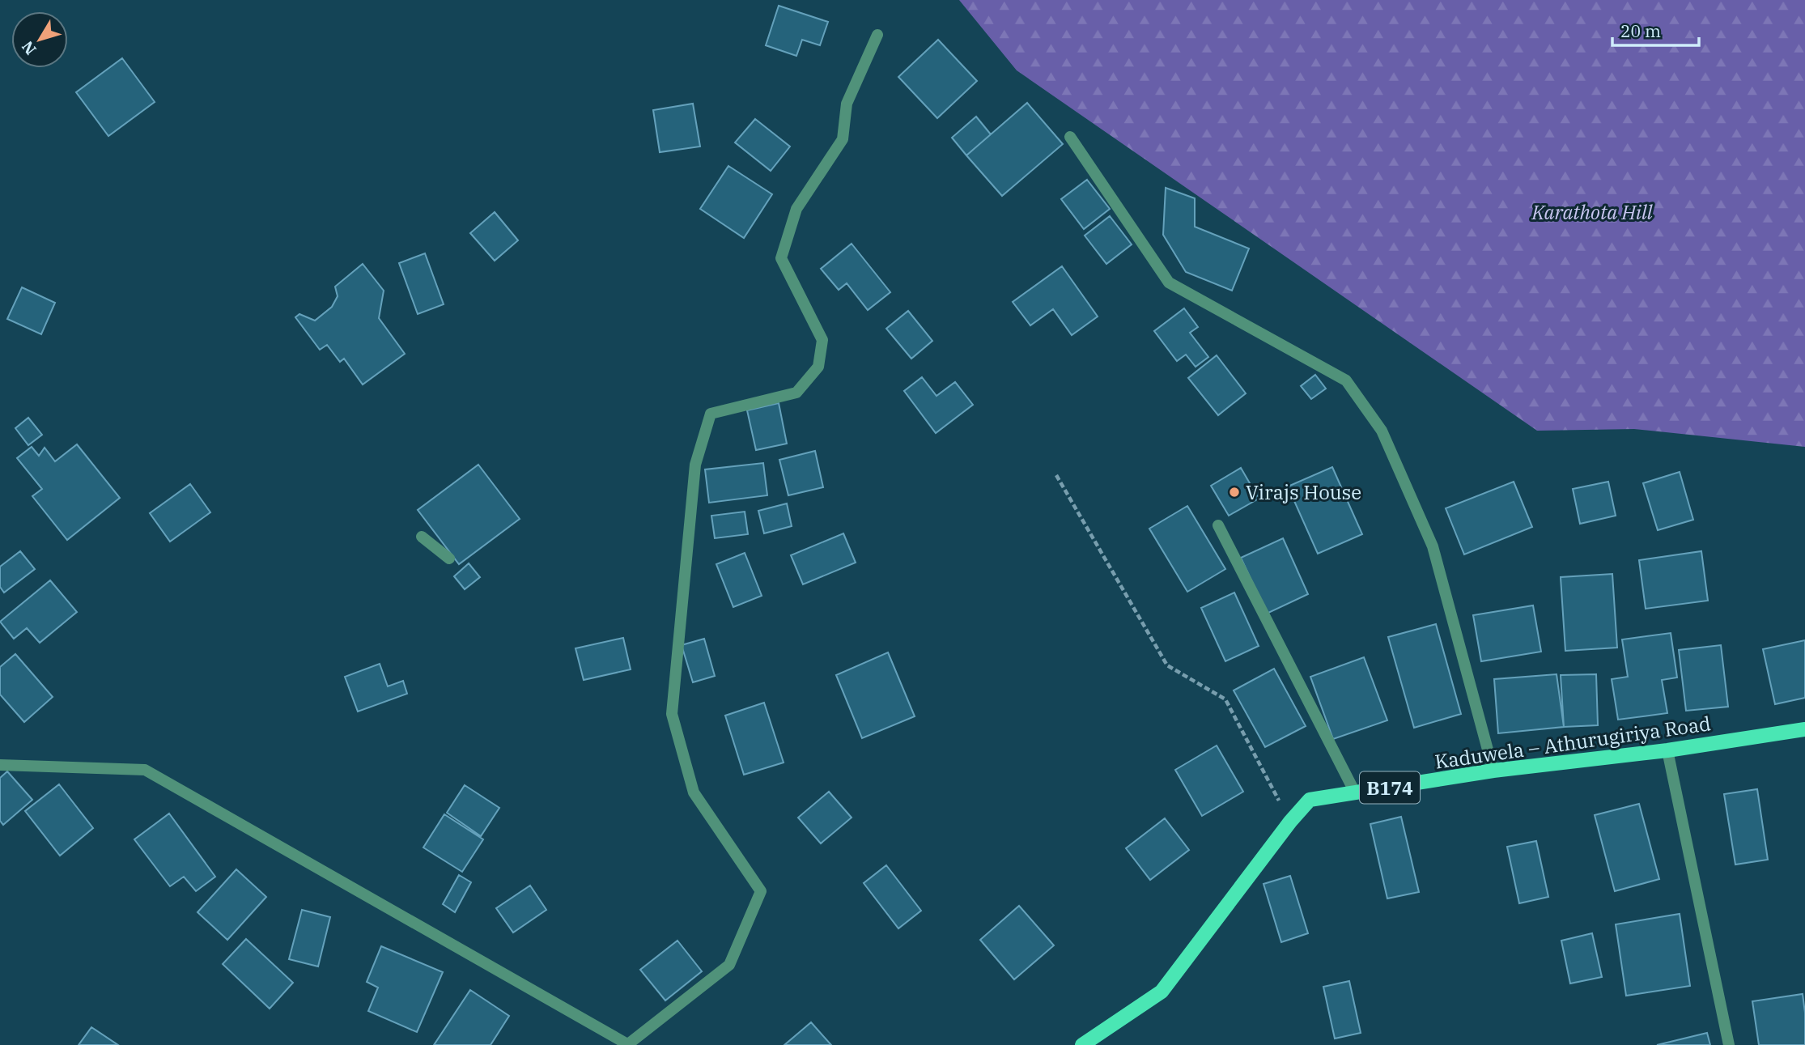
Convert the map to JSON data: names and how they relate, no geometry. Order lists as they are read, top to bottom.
{
  "streets": {
    "main road": ["Kaduwela – Athurugiriya Road", "B174"]
  },
  "parks": ["Karathota Hill"],
  "places": ["Virajs House"],
  "scale_bar": "20 m",
  "north": "bottom left"
}
